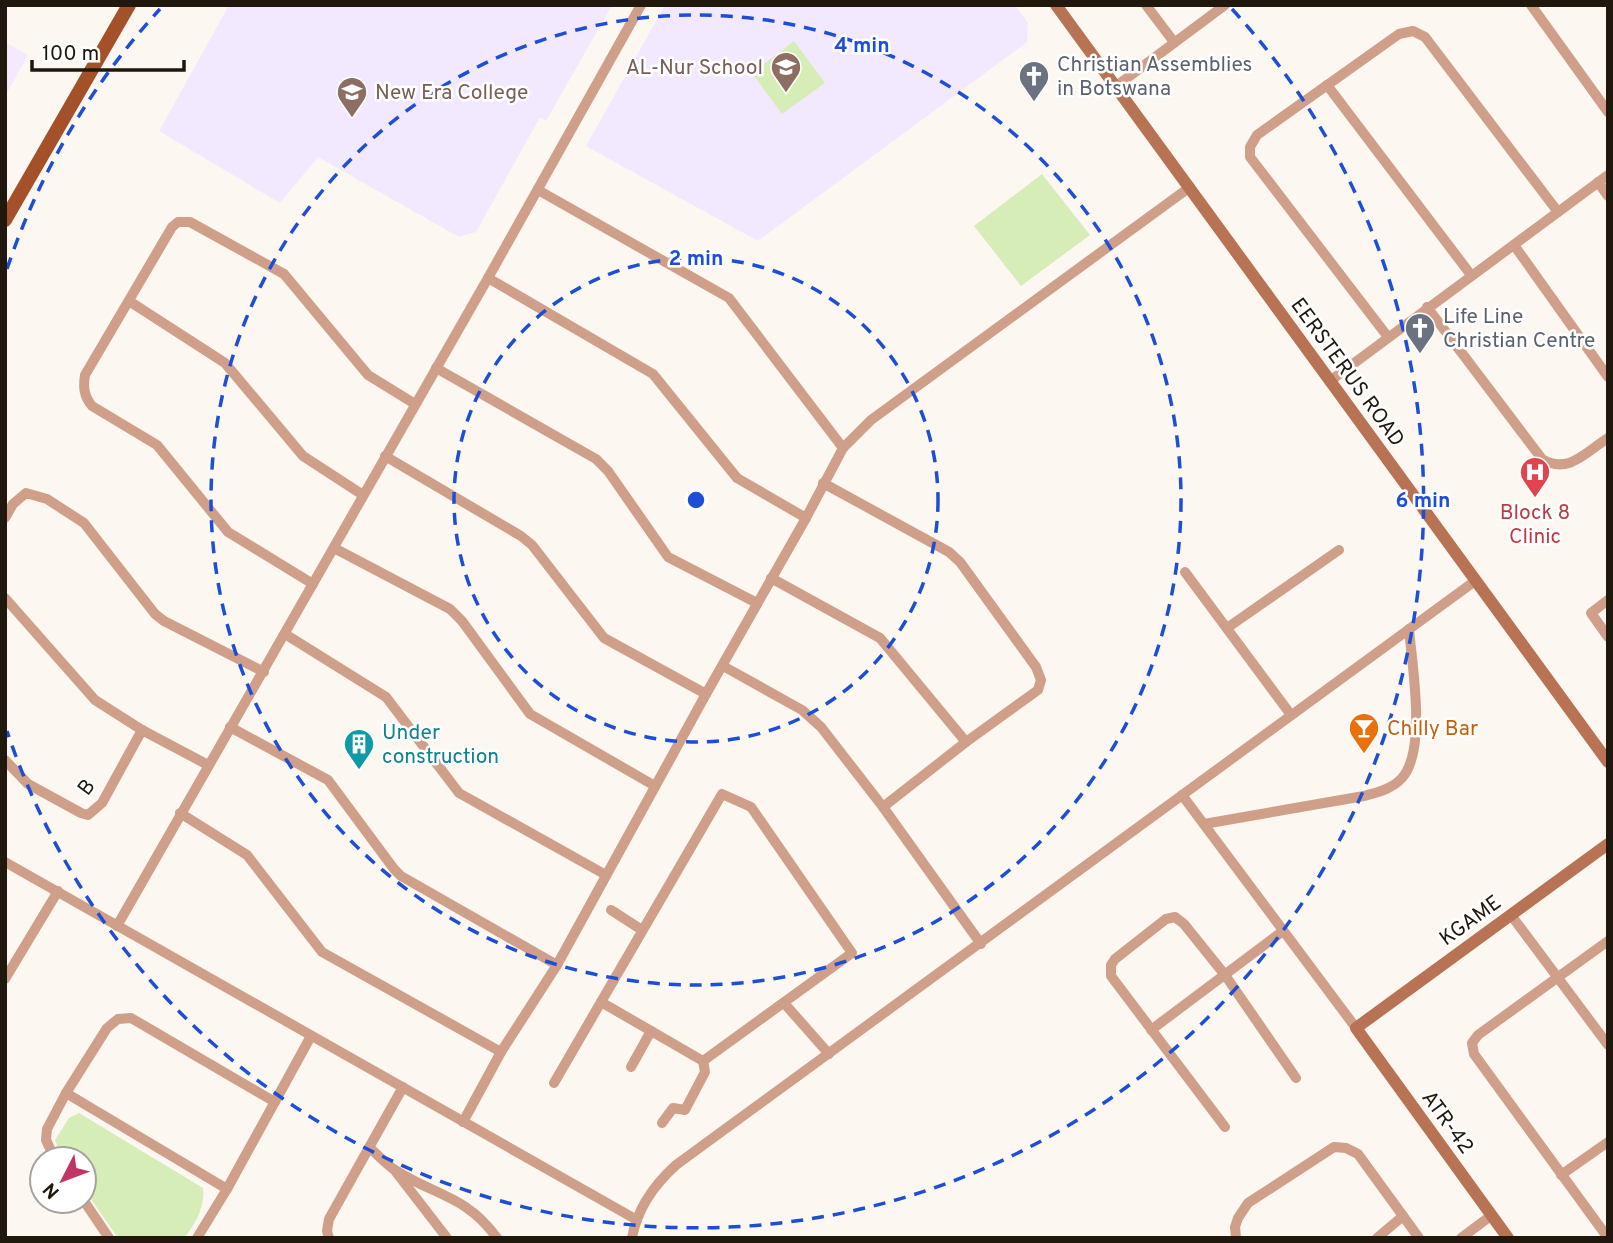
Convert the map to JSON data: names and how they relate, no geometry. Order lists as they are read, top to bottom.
{
  "streets": {
    "street": [
      "EERSTERUS ROAD",
      "B",
      "KGAME",
      "ATR-42"
    ]
  },
  "crossings": [
    ["KGAME", "ATR-42"]
  ],
  "places": {
    "school or university": ["AL-Nur School", "New Era College"],
    "church": ["Christian Assemblies in Botswana", "Life Line Christian Centre"],
    "hospital": ["Block 8 Clinic"],
    "bar": ["Chilly Bar"],
    "building": ["Under construction"]
  },
  "scale_bar": "100 m",
  "north": "bottom left",
  "rings": ["4 min", "2 min", "6 min"]
}
